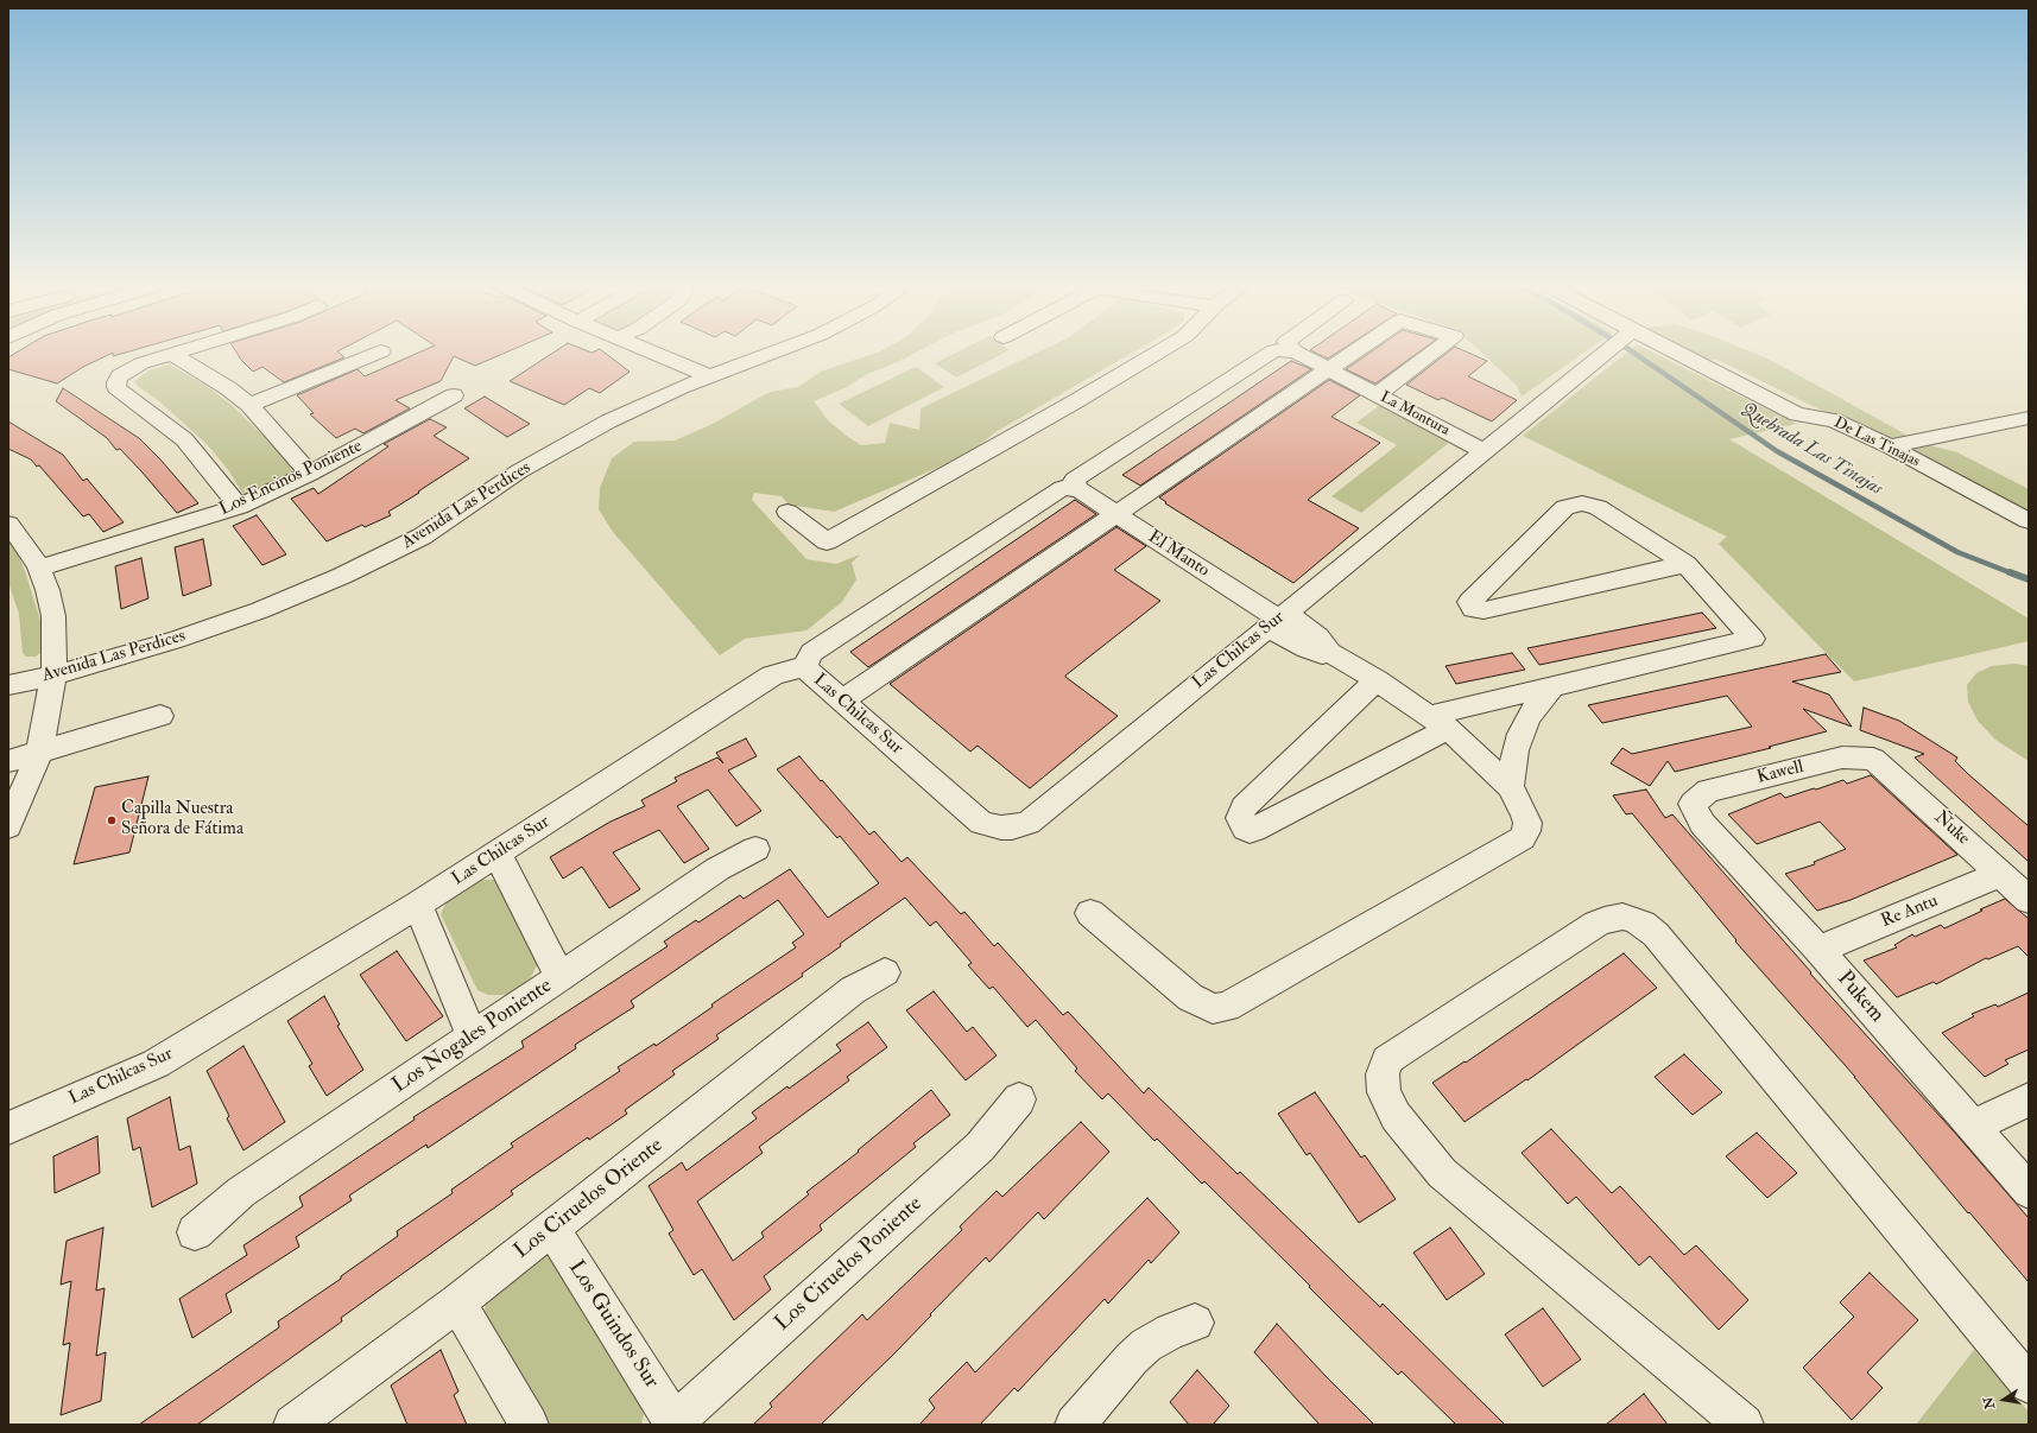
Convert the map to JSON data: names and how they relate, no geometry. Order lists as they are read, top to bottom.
{
  "streets": {
    "street": [
      "La Montura",
      "De Las Tinajas",
      "Los Encinos Poniente",
      "Avenida Las Perdices",
      "El Manto",
      "Las Chilcas Sur",
      "Kawell",
      "Ñuke",
      "Re Antu",
      "Pukem",
      "Los Nogales Poniente",
      "Los Ciruelos Oriente",
      "Los Ciruelos Poniente",
      "Los Guindos Sur"
    ]
  },
  "crossings": [
    ["La Montura", "Las Chilcas Sur"],
    ["El Manto", "Las Chilcas Sur"],
    ["Kawell", "Ñuke"],
    ["Kawell", "Pukem"],
    ["Ñuke", "Re Antu"],
    ["Re Antu", "Pukem"],
    ["Los Ciruelos Oriente", "Los Guindos Sur"],
    ["Los Ciruelos Poniente", "Los Guindos Sur"]
  ],
  "water": ["Quebrada Las Tinajas"],
  "places": ["Capilla Nuestra Señora de Fátima"],
  "north": "left"
}
